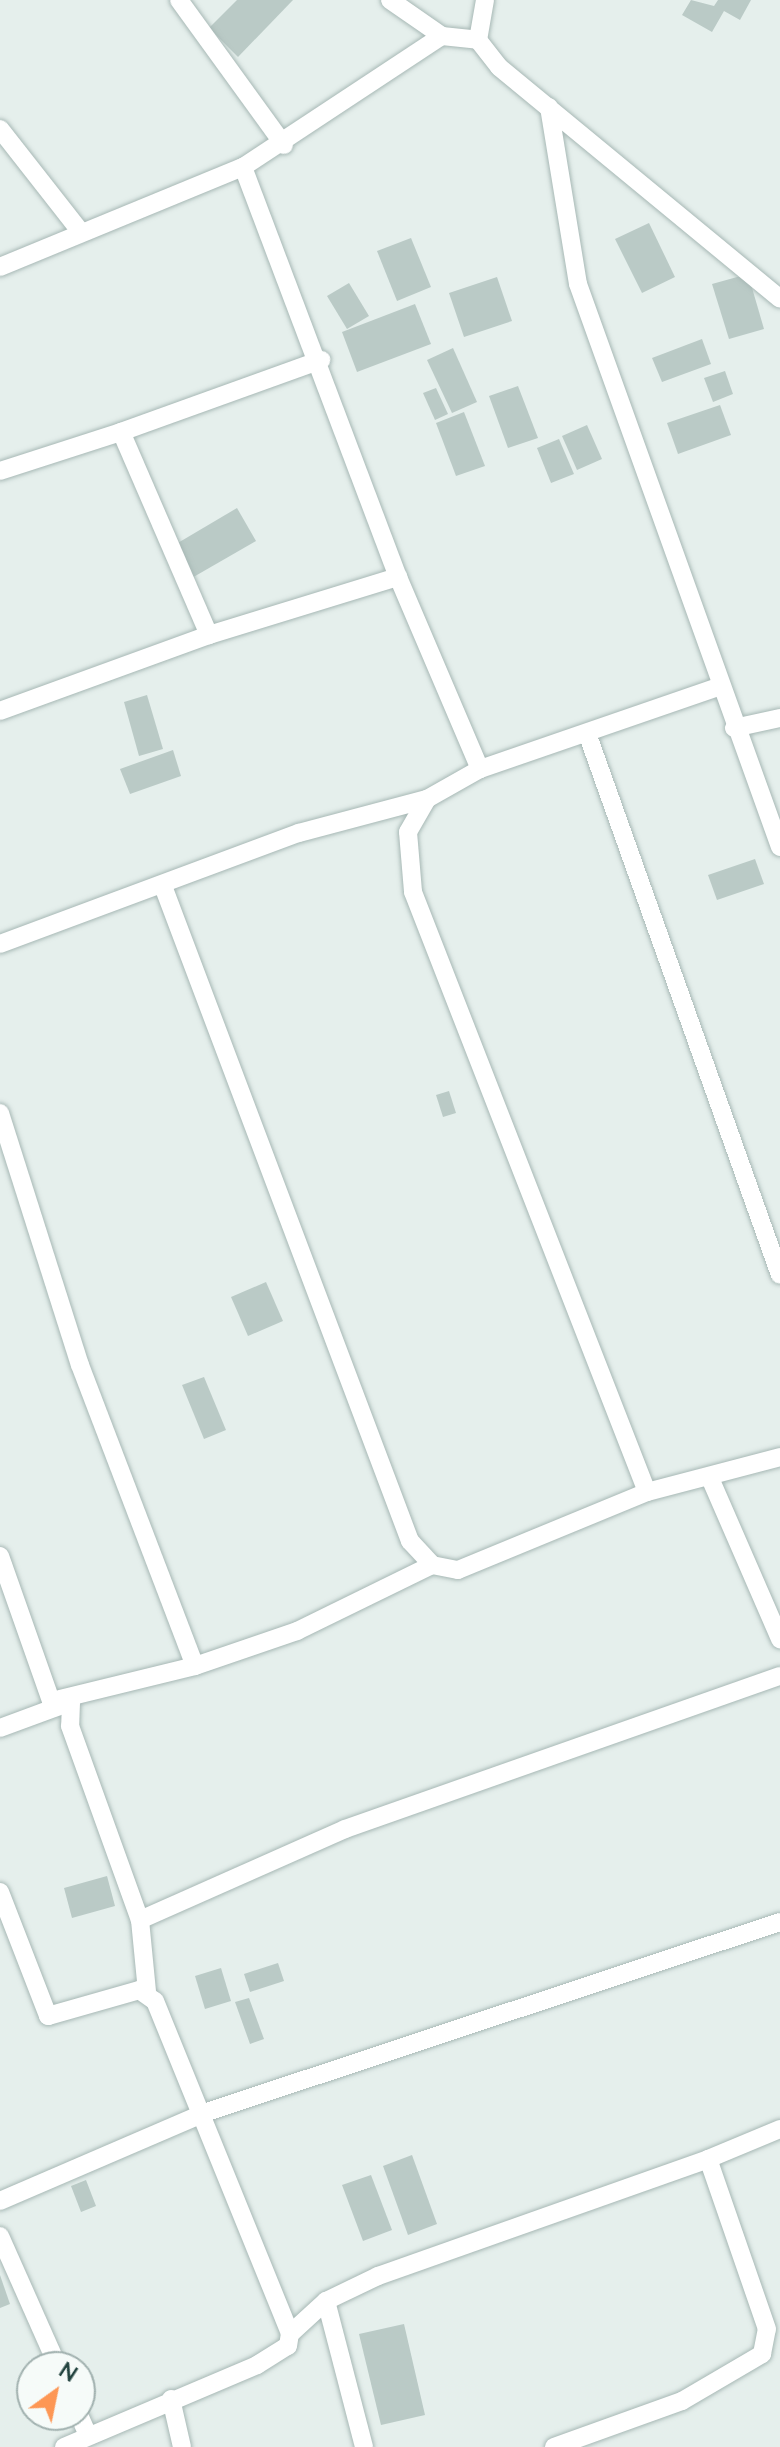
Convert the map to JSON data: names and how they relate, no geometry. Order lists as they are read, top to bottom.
{
  "north": "top right"
}
